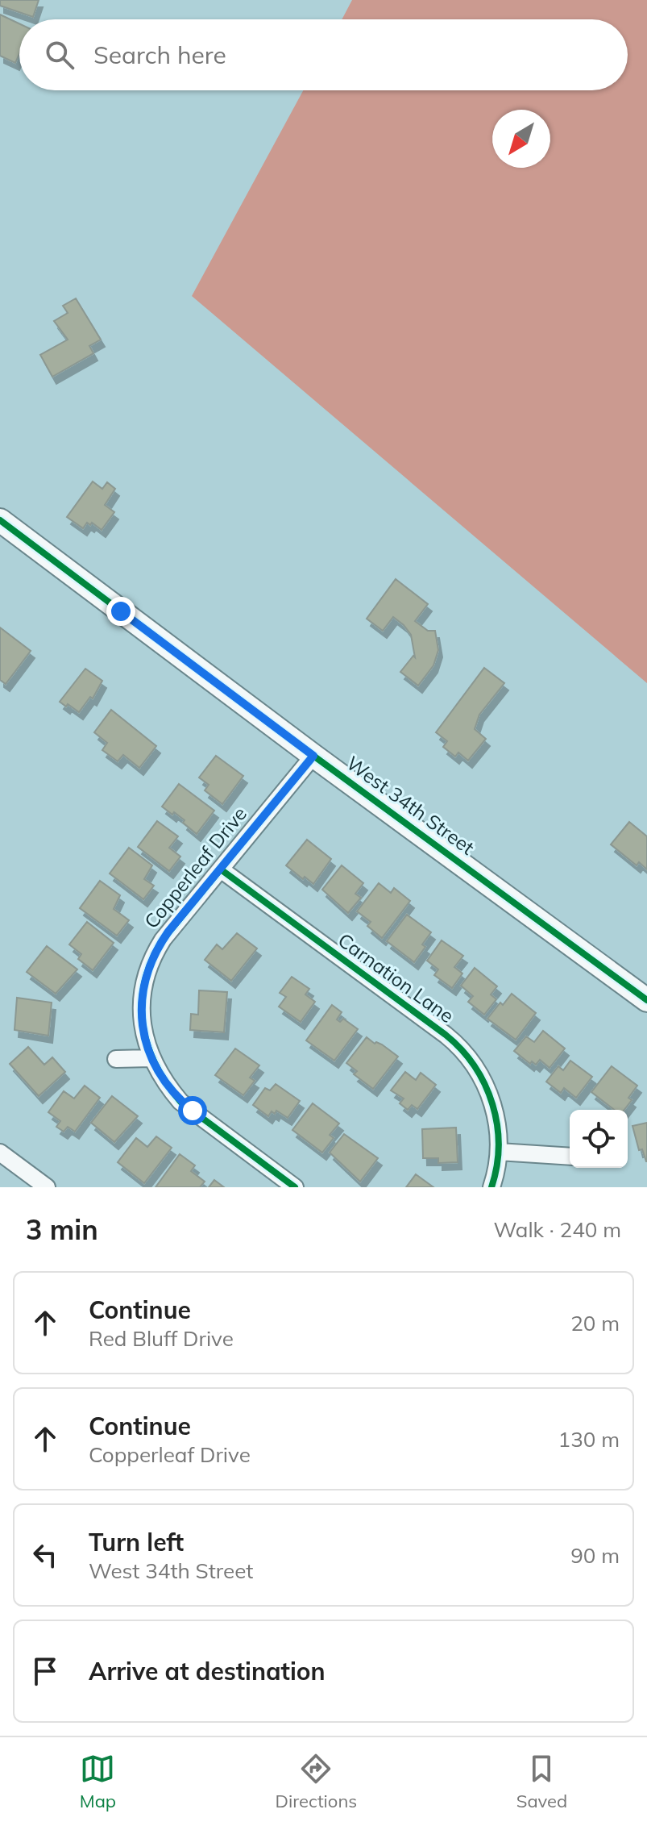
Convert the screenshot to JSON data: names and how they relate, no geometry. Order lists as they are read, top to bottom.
{
  "streets": {
    "street": ["West 34th Street", "Copperleaf Drive", "Carnation Lane"]
  },
  "crossings": [
    ["West 34th Street", "Copperleaf Drive"],
    ["Copperleaf Drive", "Carnation Lane"]
  ],
  "north": "bottom left",
  "page": {
    "search": "Search here",
    "heading": ["3 min", "Walk · 240 m"],
    "list": [
      ["Continue", "Red Bluff Drive", "20 m"],
      ["Continue", "Copperleaf Drive", "130 m"],
      ["Turn left", "West 34th Street", "90 m"],
      "Arrive at destination"
    ],
    "nav": ["Map", "Directions", "Saved"]
  }
}
